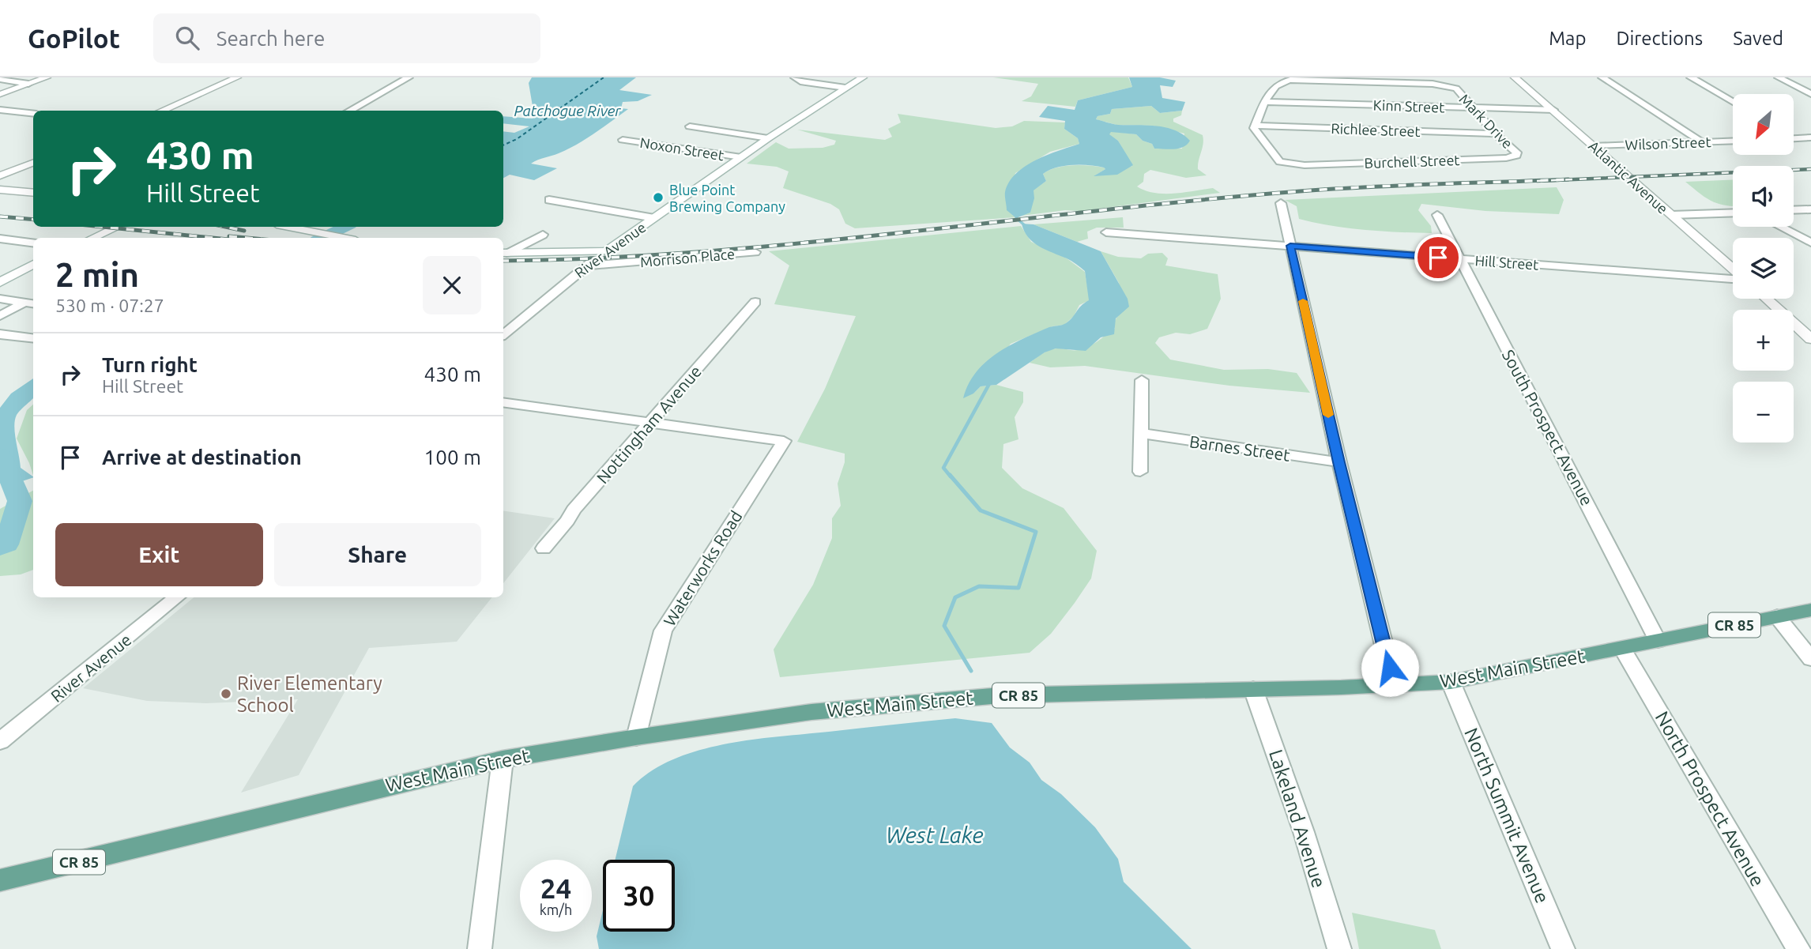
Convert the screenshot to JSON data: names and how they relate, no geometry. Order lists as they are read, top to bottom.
{
  "streets": {
    "main road": ["CR 85", "West Main Street"],
    "street": [
      "Kinn Street",
      "Mark Drive",
      "Richlee Street",
      "Wilson Street",
      "Noxon Street",
      "Burchell Street",
      "Atlantic Avenue",
      "River Avenue",
      "Morrison Place",
      "Hill Street",
      "Nottingham Avenue",
      "South Prospect Avenue",
      "Barnes Street",
      "Waterworks Road",
      "North Prospect Avenue",
      "North Summit Avenue",
      "Lakeland Avenue"
    ]
  },
  "crossings": [
    ["Kinn Street", "Mark Drive"],
    ["Kinn Street", "Atlantic Avenue"],
    ["Mark Drive", "Richlee Street"],
    ["Mark Drive", "Burchell Street"],
    ["Richlee Street", "Burchell Street"],
    ["Wilson Street", "Atlantic Avenue"],
    ["Noxon Street", "River Avenue"],
    ["River Avenue", "Morrison Place"],
    ["Hill Street", "South Prospect Avenue"],
    ["Nottingham Avenue", "Waterworks Road"],
    ["South Prospect Avenue", "West Main Street"],
    ["Waterworks Road", "West Main Street"],
    ["West Main Street", "North Prospect Avenue"],
    ["West Main Street", "North Summit Avenue"],
    ["West Main Street", "Lakeland Avenue"]
  ],
  "water": ["Patchogue River", "West Lake"],
  "places": ["Blue Point Brewing Company", "River Elementary School"],
  "north": "bottom left",
  "page": {
    "header": "GoPilot",
    "search": "Search here",
    "nav": ["Map", "Directions", "Saved"],
    "map_buttons": ["+", "−"],
    "turn": ["430 m", "Hill Street"],
    "heading": ["2 min", "530 m · 07:27"],
    "list": [
      {
        "name": "Turn right",
        "note": "Hill Street",
        "value": "430 m"
      },
      {
        "name": "Arrive at destination",
        "value": "100 m"
      }
    ],
    "buttons": ["Exit", "Share"],
    "speed": "24 km/h",
    "limit": "30"
  }
}
